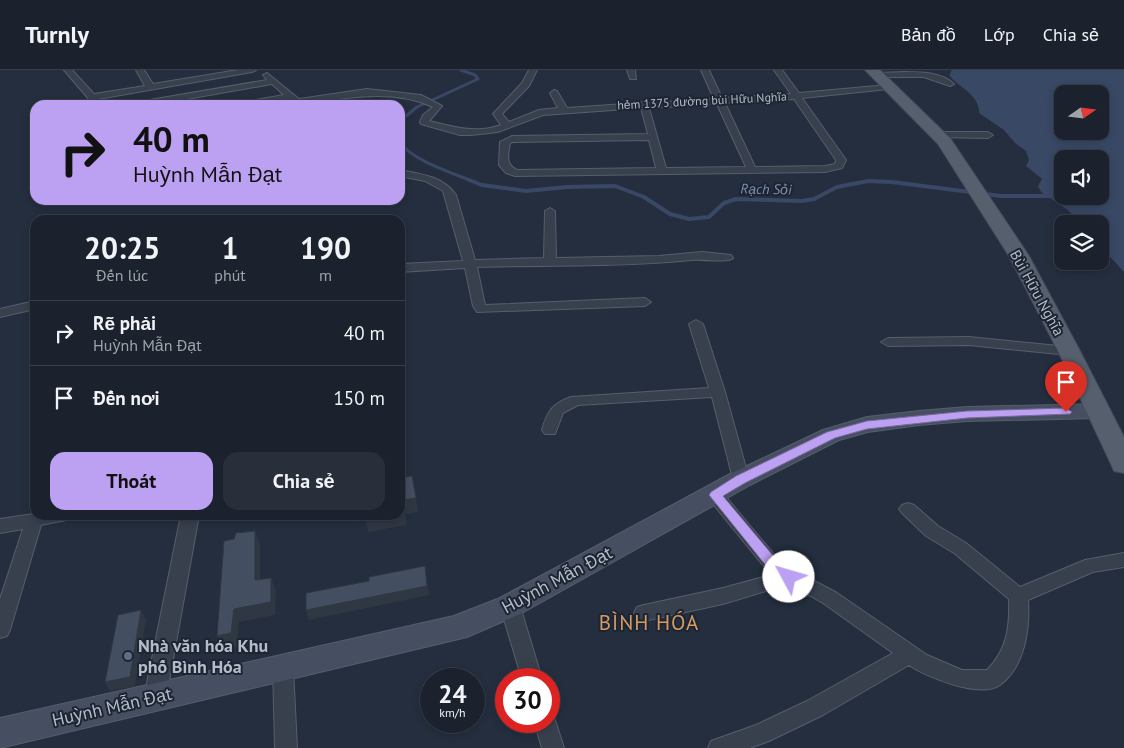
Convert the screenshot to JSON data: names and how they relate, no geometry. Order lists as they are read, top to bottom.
{
  "streets": {
    "main road": ["Bùi Hữu Nghĩa", "Huỳnh Mẫn Đạt"],
    "street": ["hẻm 1375 đường bùi Hữu Nghĩa"]
  },
  "crossings": [
    ["hẻm 1375 đường bùi Hữu Nghĩa", "Bùi Hữu Nghĩa"],
    ["Bùi Hữu Nghĩa", "Huỳnh Mẫn Đạt"]
  ],
  "districts": ["BÌNH HÓA"],
  "water": ["Rạch Sỏi"],
  "places": ["Nhà văn hóa Khu phố Bình Hóa"],
  "north": "right",
  "page": {
    "header": "Turnly",
    "nav": ["Bản đồ", "Lớp", "Chia sẻ"],
    "turn": ["40 m", "Huỳnh Mẫn Đạt"],
    "eta": [
      "20:25",
      "Đến lúc",
      "1",
      "phút",
      "190",
      "m"
    ],
    "list": [
      {
        "name": "Rẽ phải",
        "note": "Huỳnh Mẫn Đạt",
        "value": "40 m"
      },
      {
        "name": "Đến nơi",
        "value": "150 m"
      }
    ],
    "buttons": ["Thoát", "Chia sẻ"],
    "speed": "24 km/h",
    "limit": "30"
  }
}
